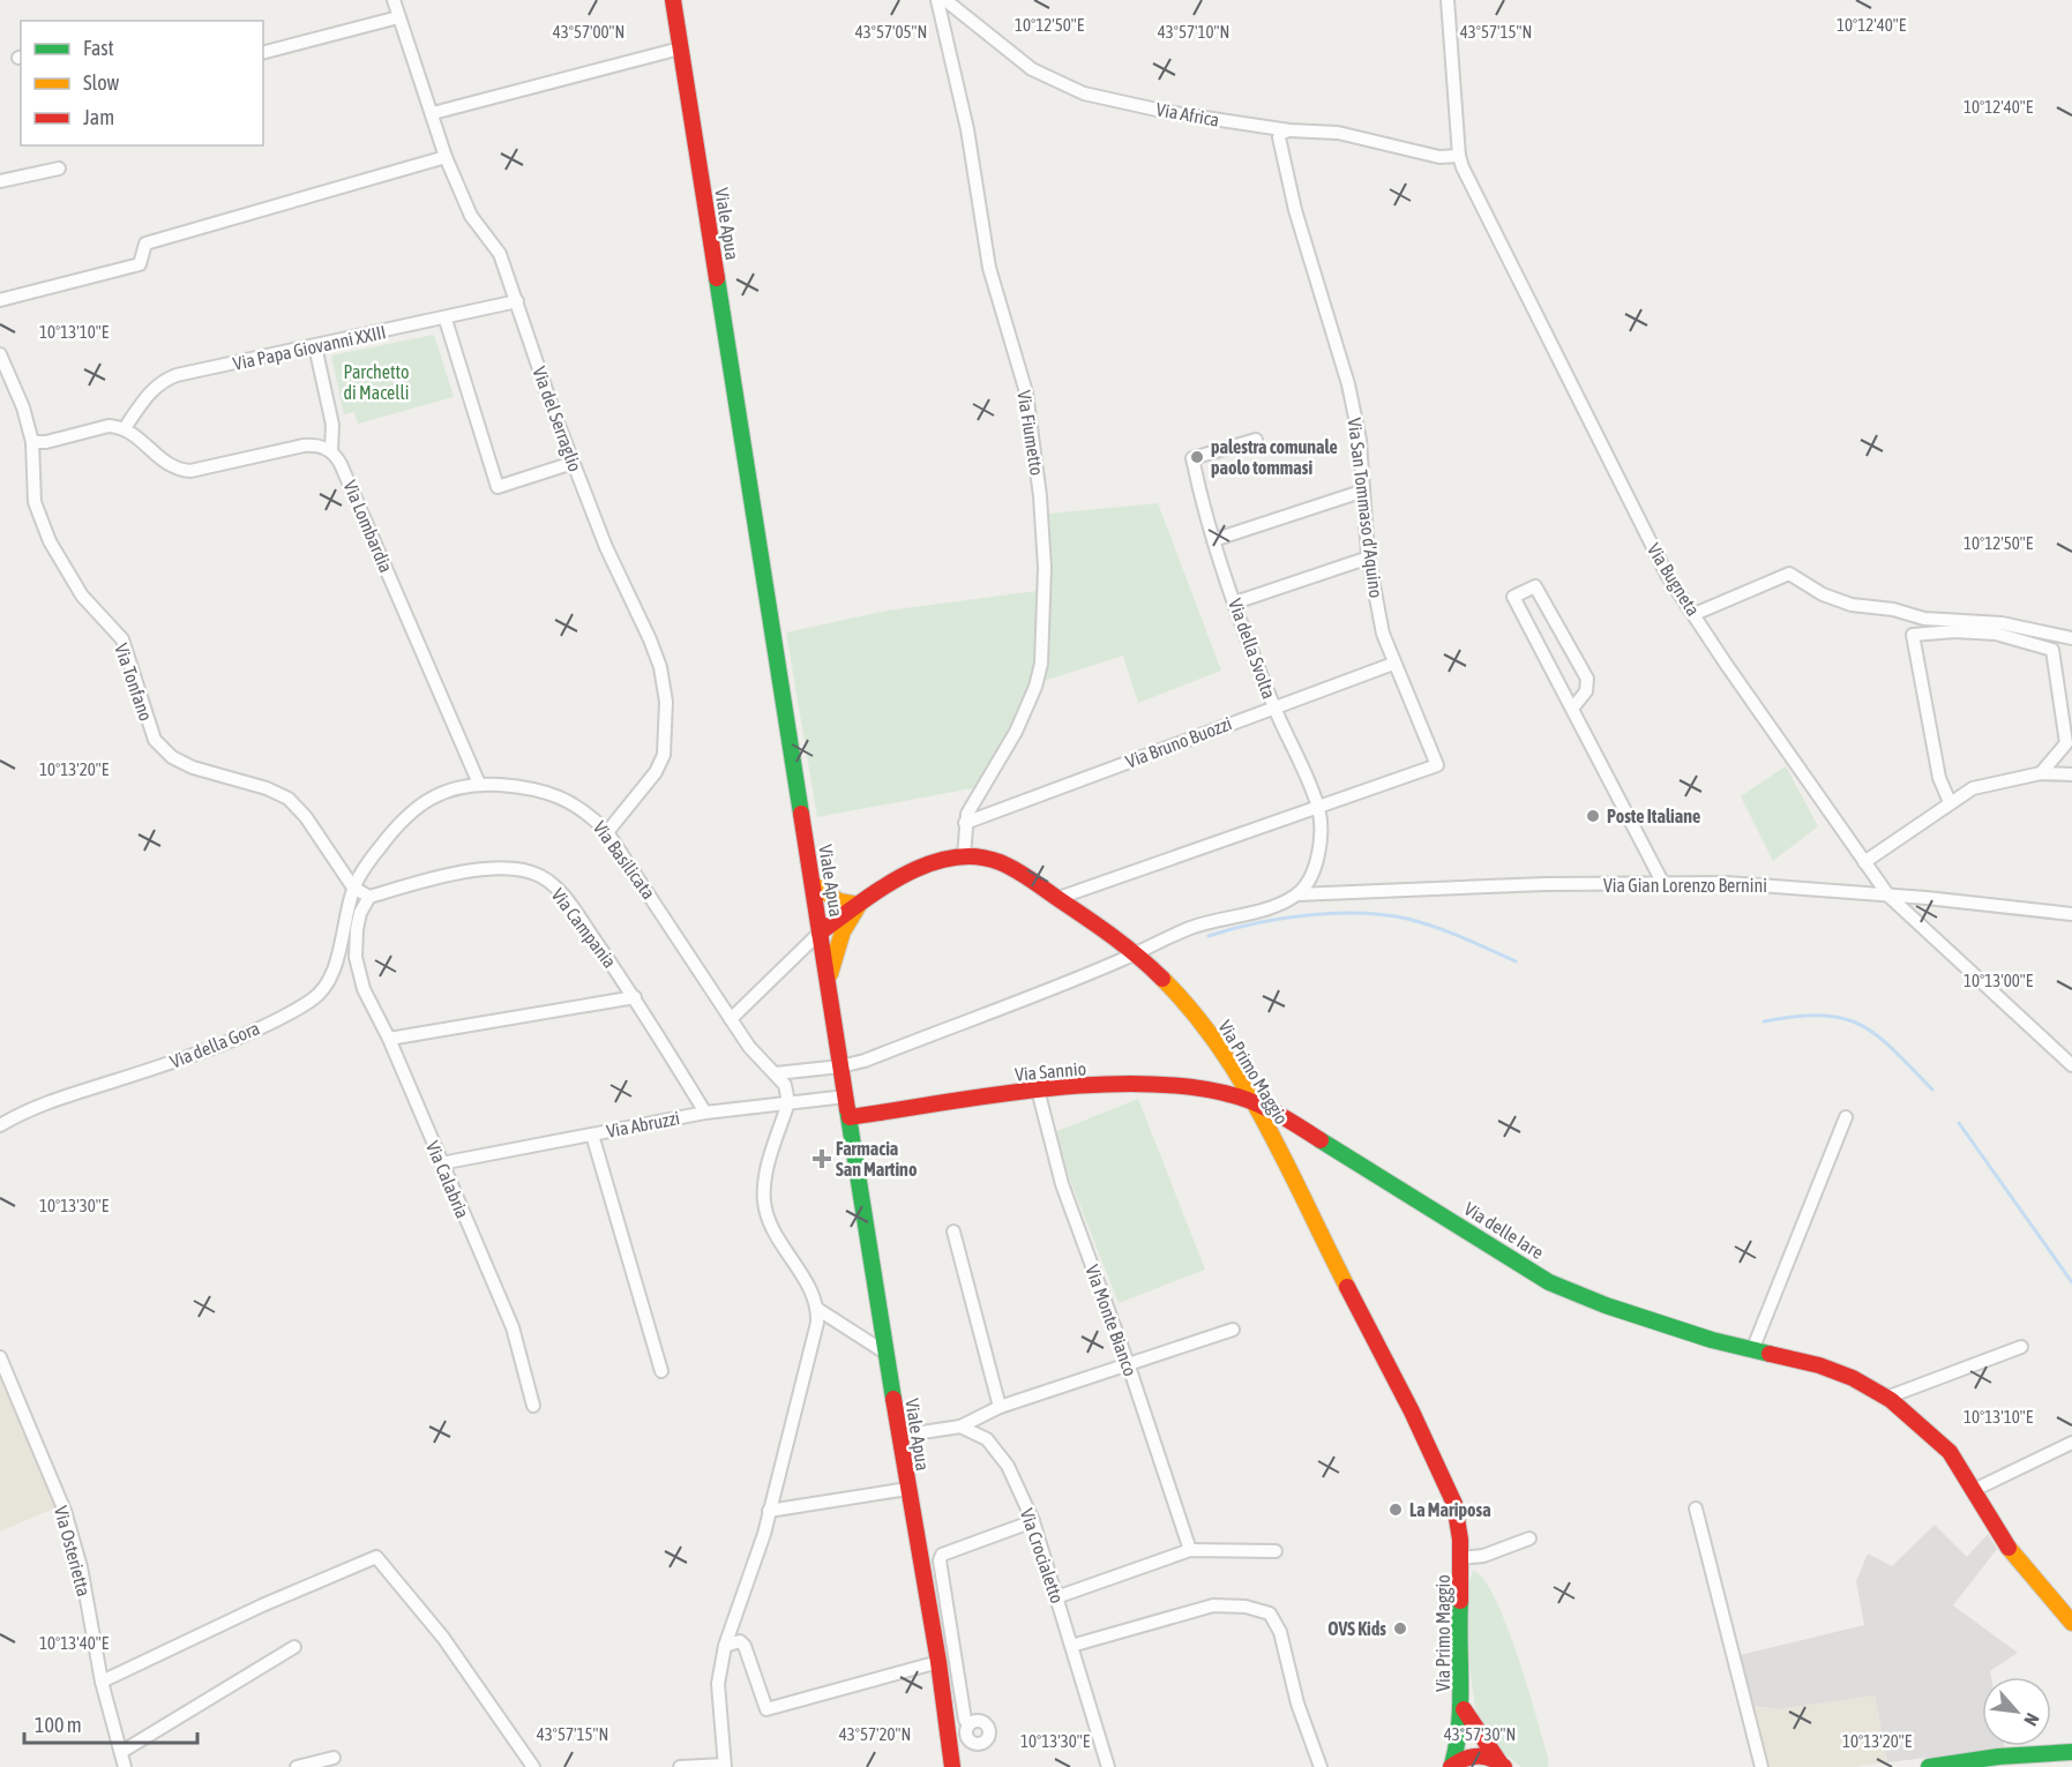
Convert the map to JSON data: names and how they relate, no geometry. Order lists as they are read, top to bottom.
{
  "streets": {
    "street": [
      "Via Africa",
      "Viale Apua",
      "Via Papa Giovanni XXIII",
      "Via del Serraglio",
      "Via Fiumetto",
      "Via San Tommaso d'Aquino",
      "Via Lombardia",
      "Via Bugneta",
      "Via della Svolta",
      "Via Tonfano",
      "Via Bruno Buozzi",
      "Via Basilicata",
      "Via Gian Lorenzo Bernini",
      "Via Campania",
      "Via della Gora",
      "Via Sannio",
      "Via Primo Maggio",
      "Via Abruzzi",
      "Via Calabria",
      "Via delle Iare",
      "Via Monte Bianco",
      "Via Osterietta",
      "Via Crocialetto"
    ]
  },
  "crossings": [
    ["Via Africa", "Via San Tommaso d'Aquino"],
    ["Via Africa", "Via Bugneta"],
    ["Viale Apua", "Via Sannio"],
    ["Viale Apua", "Via Primo Maggio"],
    ["Viale Apua", "Via Abruzzi"],
    ["Via Papa Giovanni XXIII", "Via del Serraglio"],
    ["Via del Serraglio", "Via Basilicata"],
    ["Via Fiumetto", "Via Bruno Buozzi"],
    ["Via Fiumetto", "Via Primo Maggio"],
    ["Via San Tommaso d'Aquino", "Via della Svolta"],
    ["Via San Tommaso d'Aquino", "Via Bruno Buozzi"],
    ["Via Lombardia", "Via Basilicata"],
    ["Via Bugneta", "Via Gian Lorenzo Bernini"],
    ["Via della Svolta", "Via Bruno Buozzi"],
    ["Via della Svolta", "Via Gian Lorenzo Bernini"],
    ["Via Tonfano", "Via Basilicata"],
    ["Via Tonfano", "Via della Gora"],
    ["Via Basilicata", "Via della Gora"],
    ["Via Basilicata", "Via Abruzzi"],
    ["Via Campania", "Via Abruzzi"],
    ["Via Campania", "Via Calabria"],
    ["Via Sannio", "Via Primo Maggio"],
    ["Via Sannio", "Via delle Iare"],
    ["Via Sannio", "Via Monte Bianco"],
    ["Via Primo Maggio", "Via delle Iare"],
    ["Via Abruzzi", "Via Calabria"]
  ],
  "parks": ["Parchetto di Macelli"],
  "places": {
    "other": [
      "palestra comunale paolo tommasi",
      "Poste Italiane",
      "La Mariposa",
      "OVS Kids"
    ],
    "health": ["Farmacia San Martino"]
  },
  "legend": ["Fast", "Slow", "Jam"],
  "scale_bar": "100 m",
  "north": "bottom right",
  "coordinates": [
    "10°12'50\"E",
    "10°12'40\"E",
    "43°57'00\"N",
    "43°57'05\"N",
    "43°57'10\"N",
    "43°57'15\"N",
    "10°13'10\"E",
    "10°13'20\"E",
    "10°13'00\"E",
    "10°13'30\"E",
    "10°13'40\"E",
    "43°57'20\"N",
    "43°57'30\"N"
  ]
}
